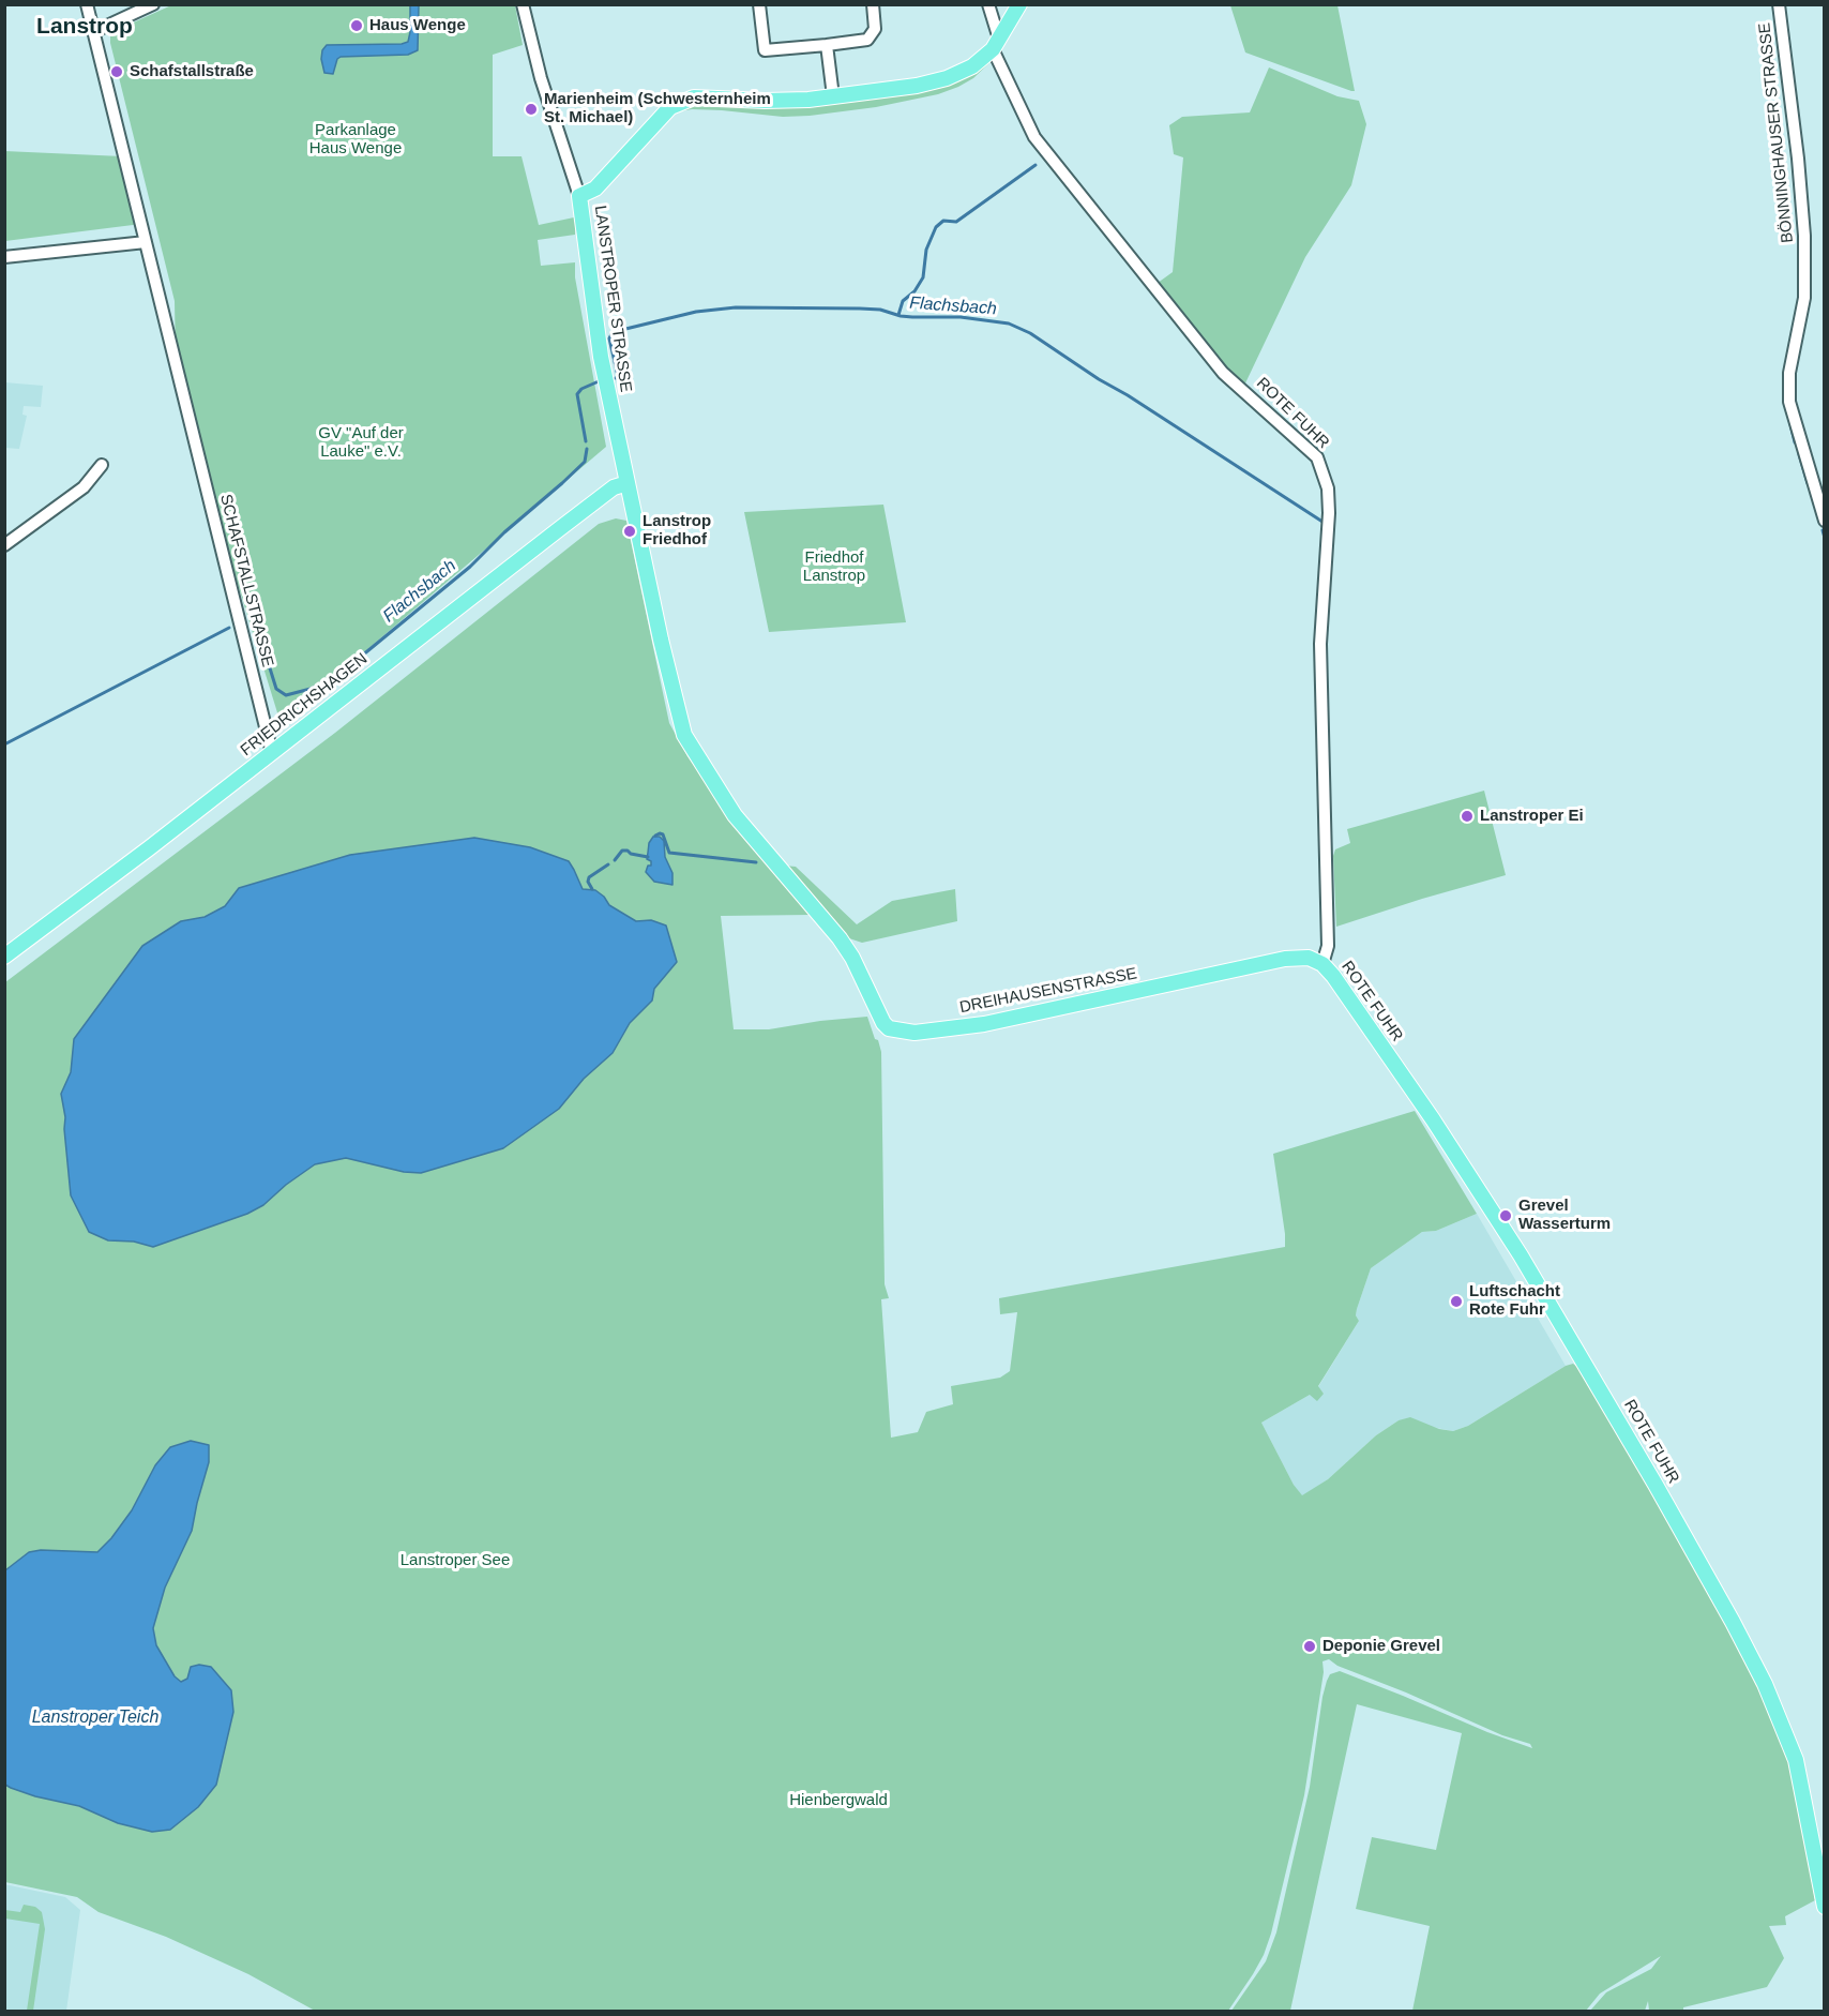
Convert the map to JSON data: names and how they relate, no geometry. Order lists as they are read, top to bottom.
{
  "streets": {
    "main road": [
      "LANSTROPER STRASSE",
      "ROTE FUHR",
      "FRIEDRICHSHAGEN",
      "DREIHAUSENSTRASSE"
    ],
    "street": ["BÖNNINGHAUSER STRASSE", "SCHAFSTALLSTRASSE"]
  },
  "crossings": [
    ["LANSTROPER STRASSE", "FRIEDRICHSHAGEN"],
    ["LANSTROPER STRASSE", "DREIHAUSENSTRASSE"],
    ["ROTE FUHR", "DREIHAUSENSTRASSE"],
    ["SCHAFSTALLSTRASSE", "FRIEDRICHSHAGEN"]
  ],
  "districts": ["Lanstrop"],
  "water": ["Flachsbach", "Lanstroper Teich"],
  "parks": [
    "Parkanlage Haus Wenge",
    "GV \"Auf der Lauke\" e.V.",
    "Friedhof Lanstrop",
    "Lanstroper See",
    "Hienbergwald"
  ],
  "places": [
    "Haus Wenge",
    "Schafstallstraße",
    "Marienheim (Schwesternheim St. Michael)",
    "Lanstrop Friedhof",
    "Lanstroper Ei",
    "Grevel Wasserturm",
    "Luftschacht Rote Fuhr",
    "Deponie Grevel"
  ]
}
